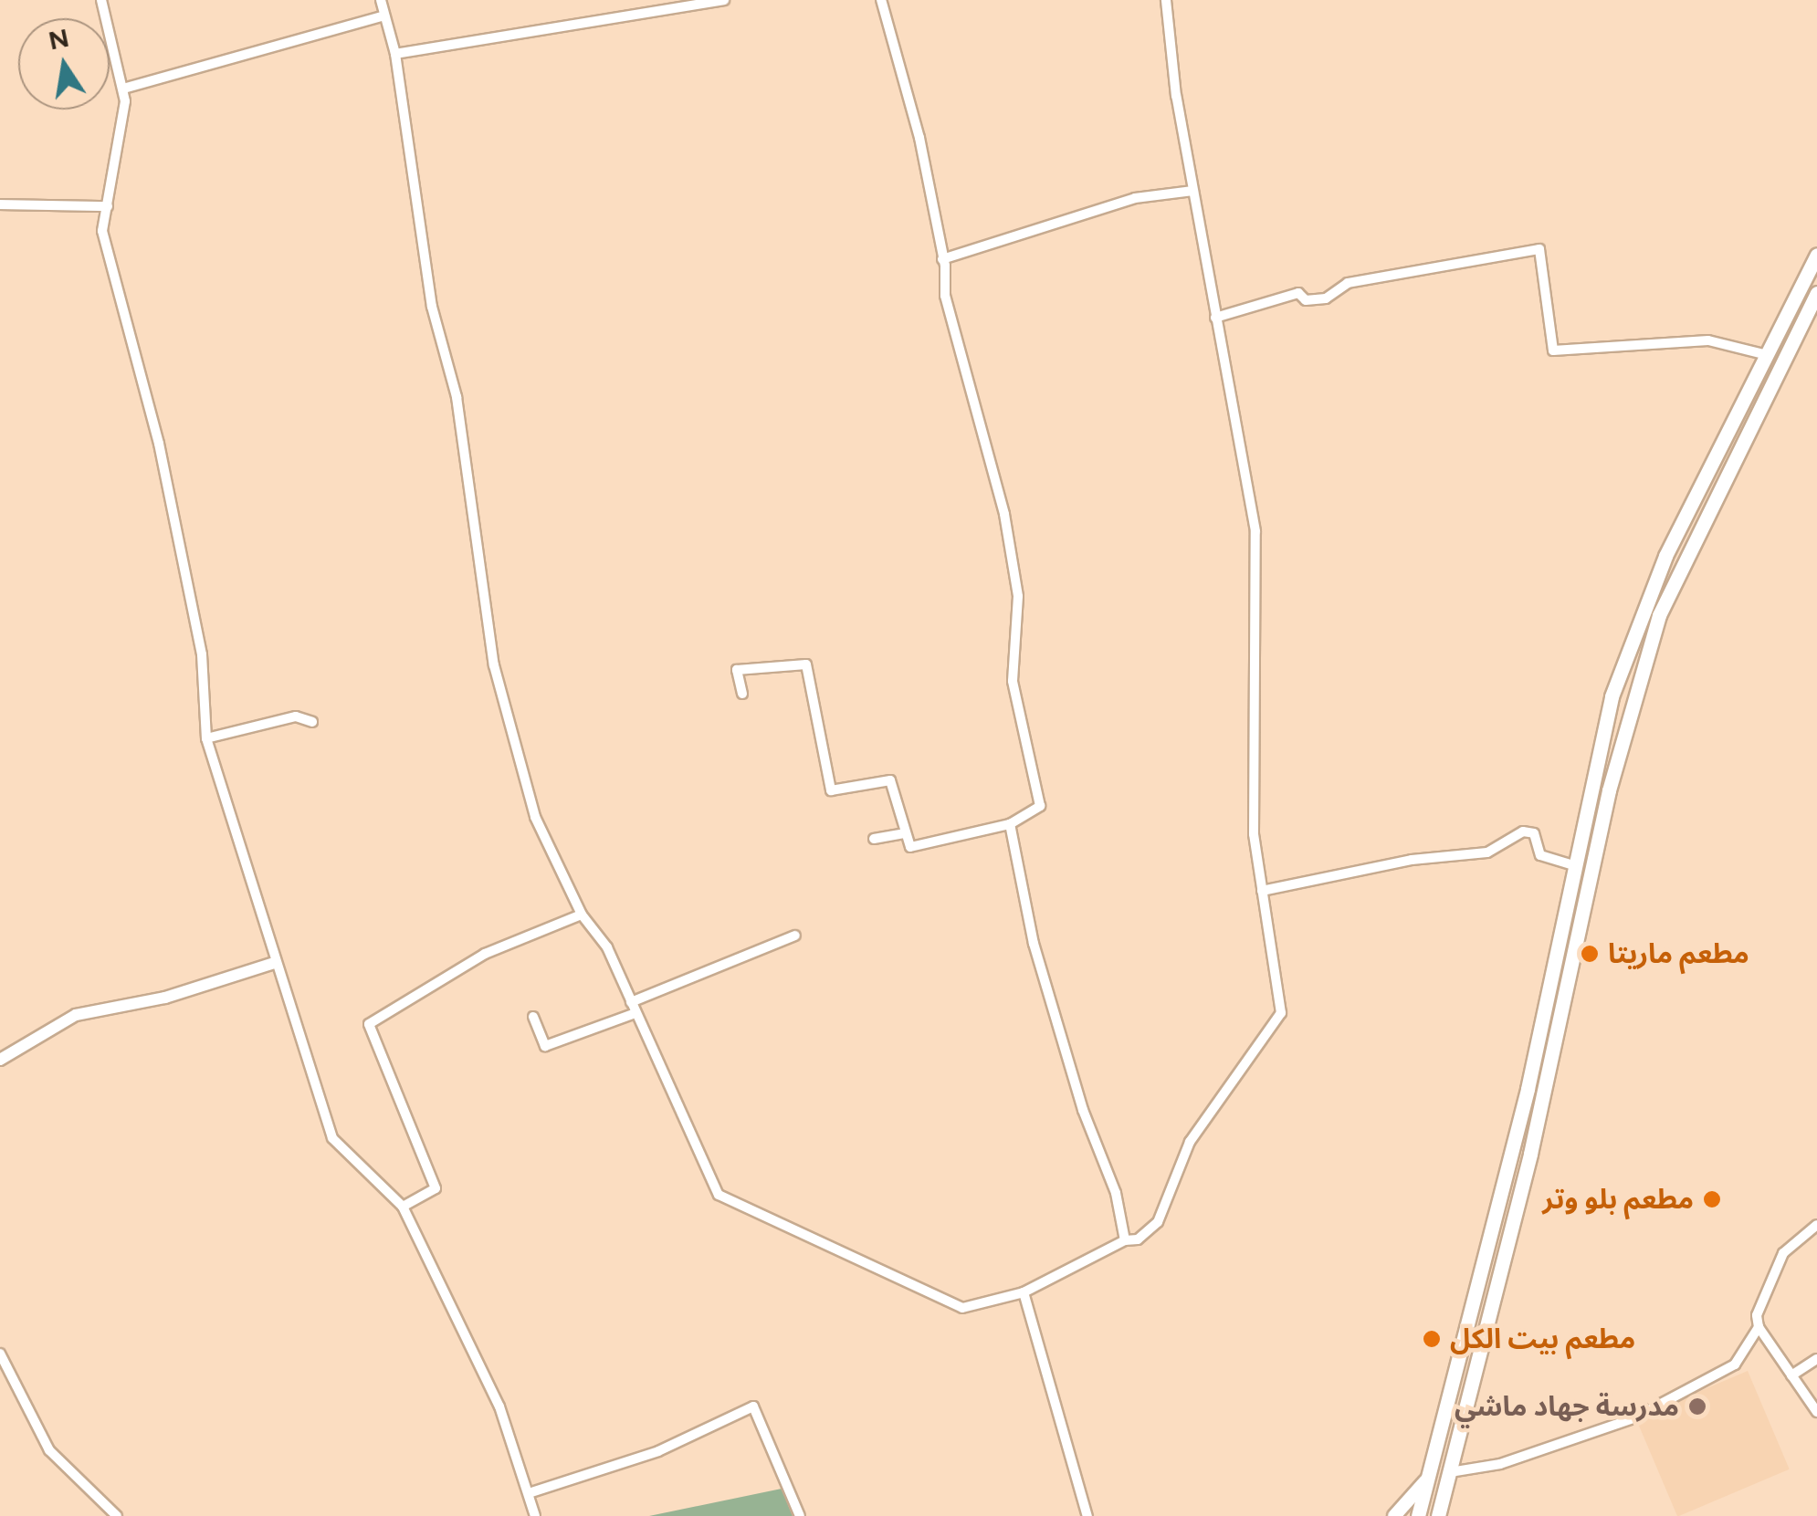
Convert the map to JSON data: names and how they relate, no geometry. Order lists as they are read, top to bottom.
{
  "places": [
    "مطعم ماريتا",
    "مطعم بلو وتر",
    "مطعم بيت الكل",
    "مدرسة جهاد ماشي"
  ],
  "north": "top"
}
